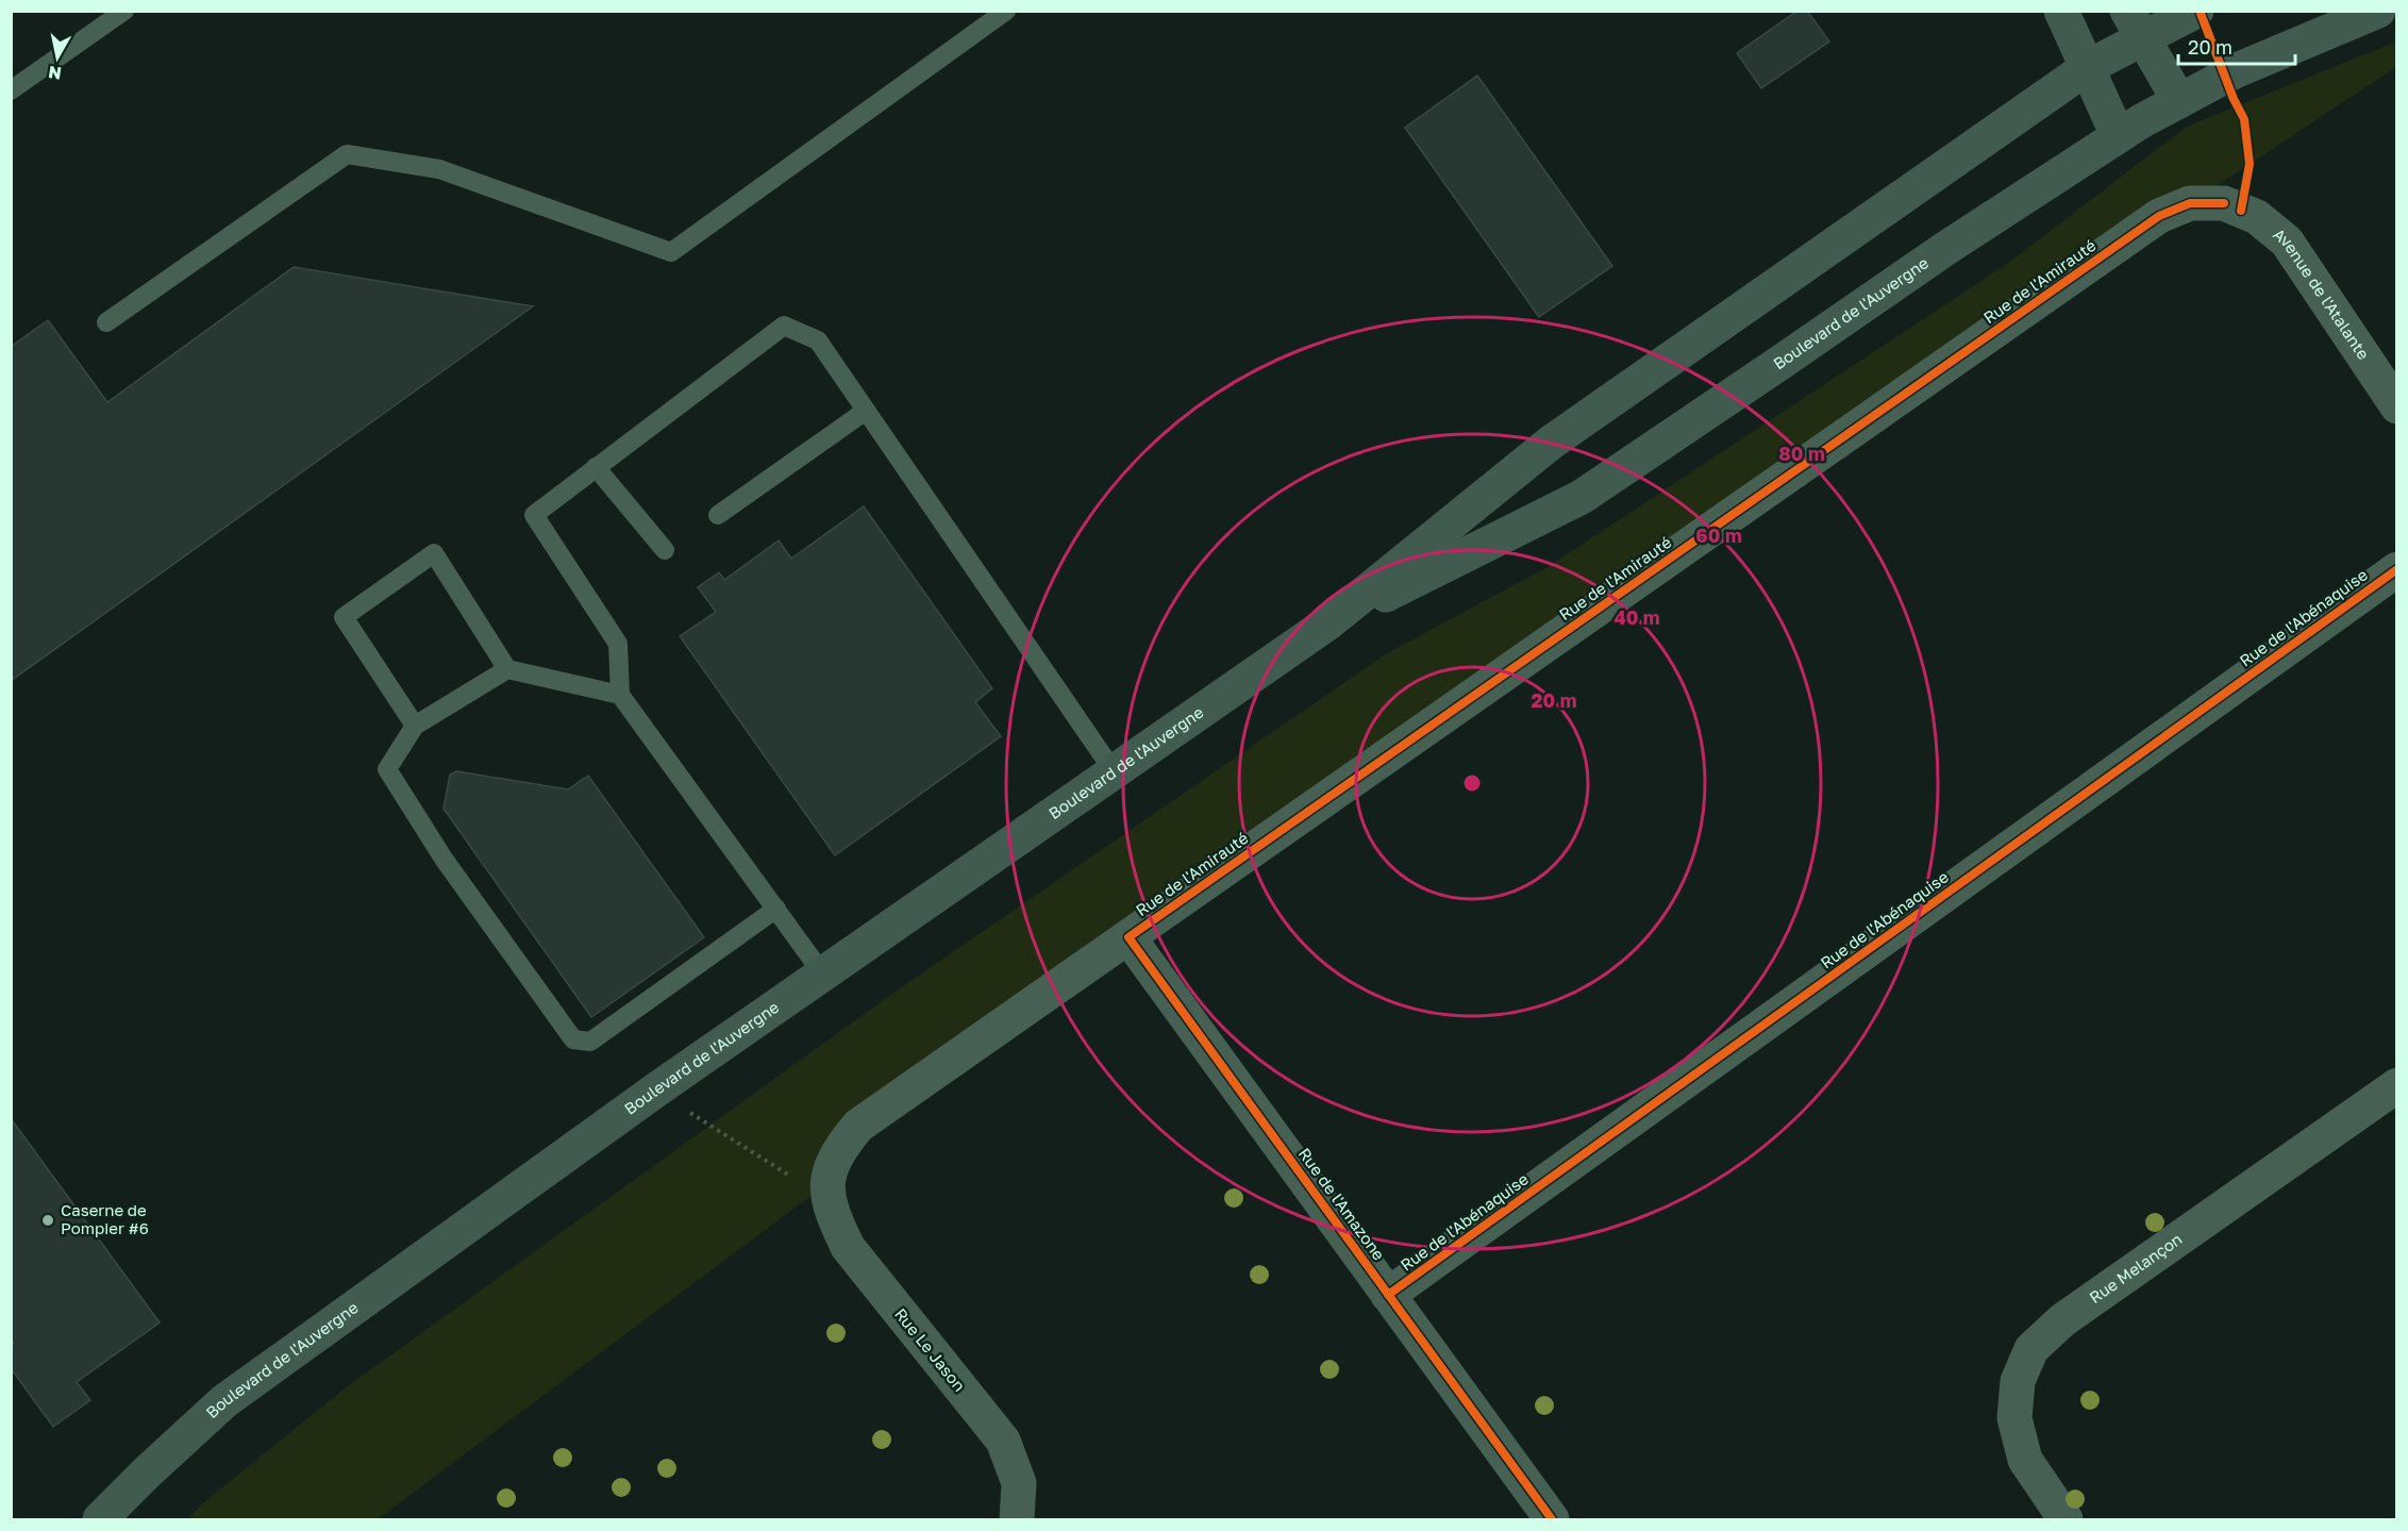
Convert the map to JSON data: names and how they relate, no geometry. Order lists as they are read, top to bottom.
{
  "streets": {
    "main road": ["Boulevard de l'Auvergne"],
    "street": [
      "Rue de l'Amirauté",
      "Avenue de l'Atalante",
      "Rue de l'Abénaquise",
      "Rue de l'Amazone",
      "Rue Melançon",
      "Rue Le Jason"
    ]
  },
  "crossings": [
    ["Rue de l'Amirauté", "Avenue de l'Atalante"],
    ["Rue de l'Amirauté", "Rue de l'Amazone"],
    ["Rue de l'Amirauté", "Rue Le Jason"],
    ["Rue de l'Abénaquise", "Rue de l'Amazone"]
  ],
  "places": ["Caserne de Pompier #6"],
  "scale_bar": "20 m",
  "north": "bottom",
  "rings": [
    "80 m",
    "60 m",
    "40 m",
    "20 m"
  ]
}
